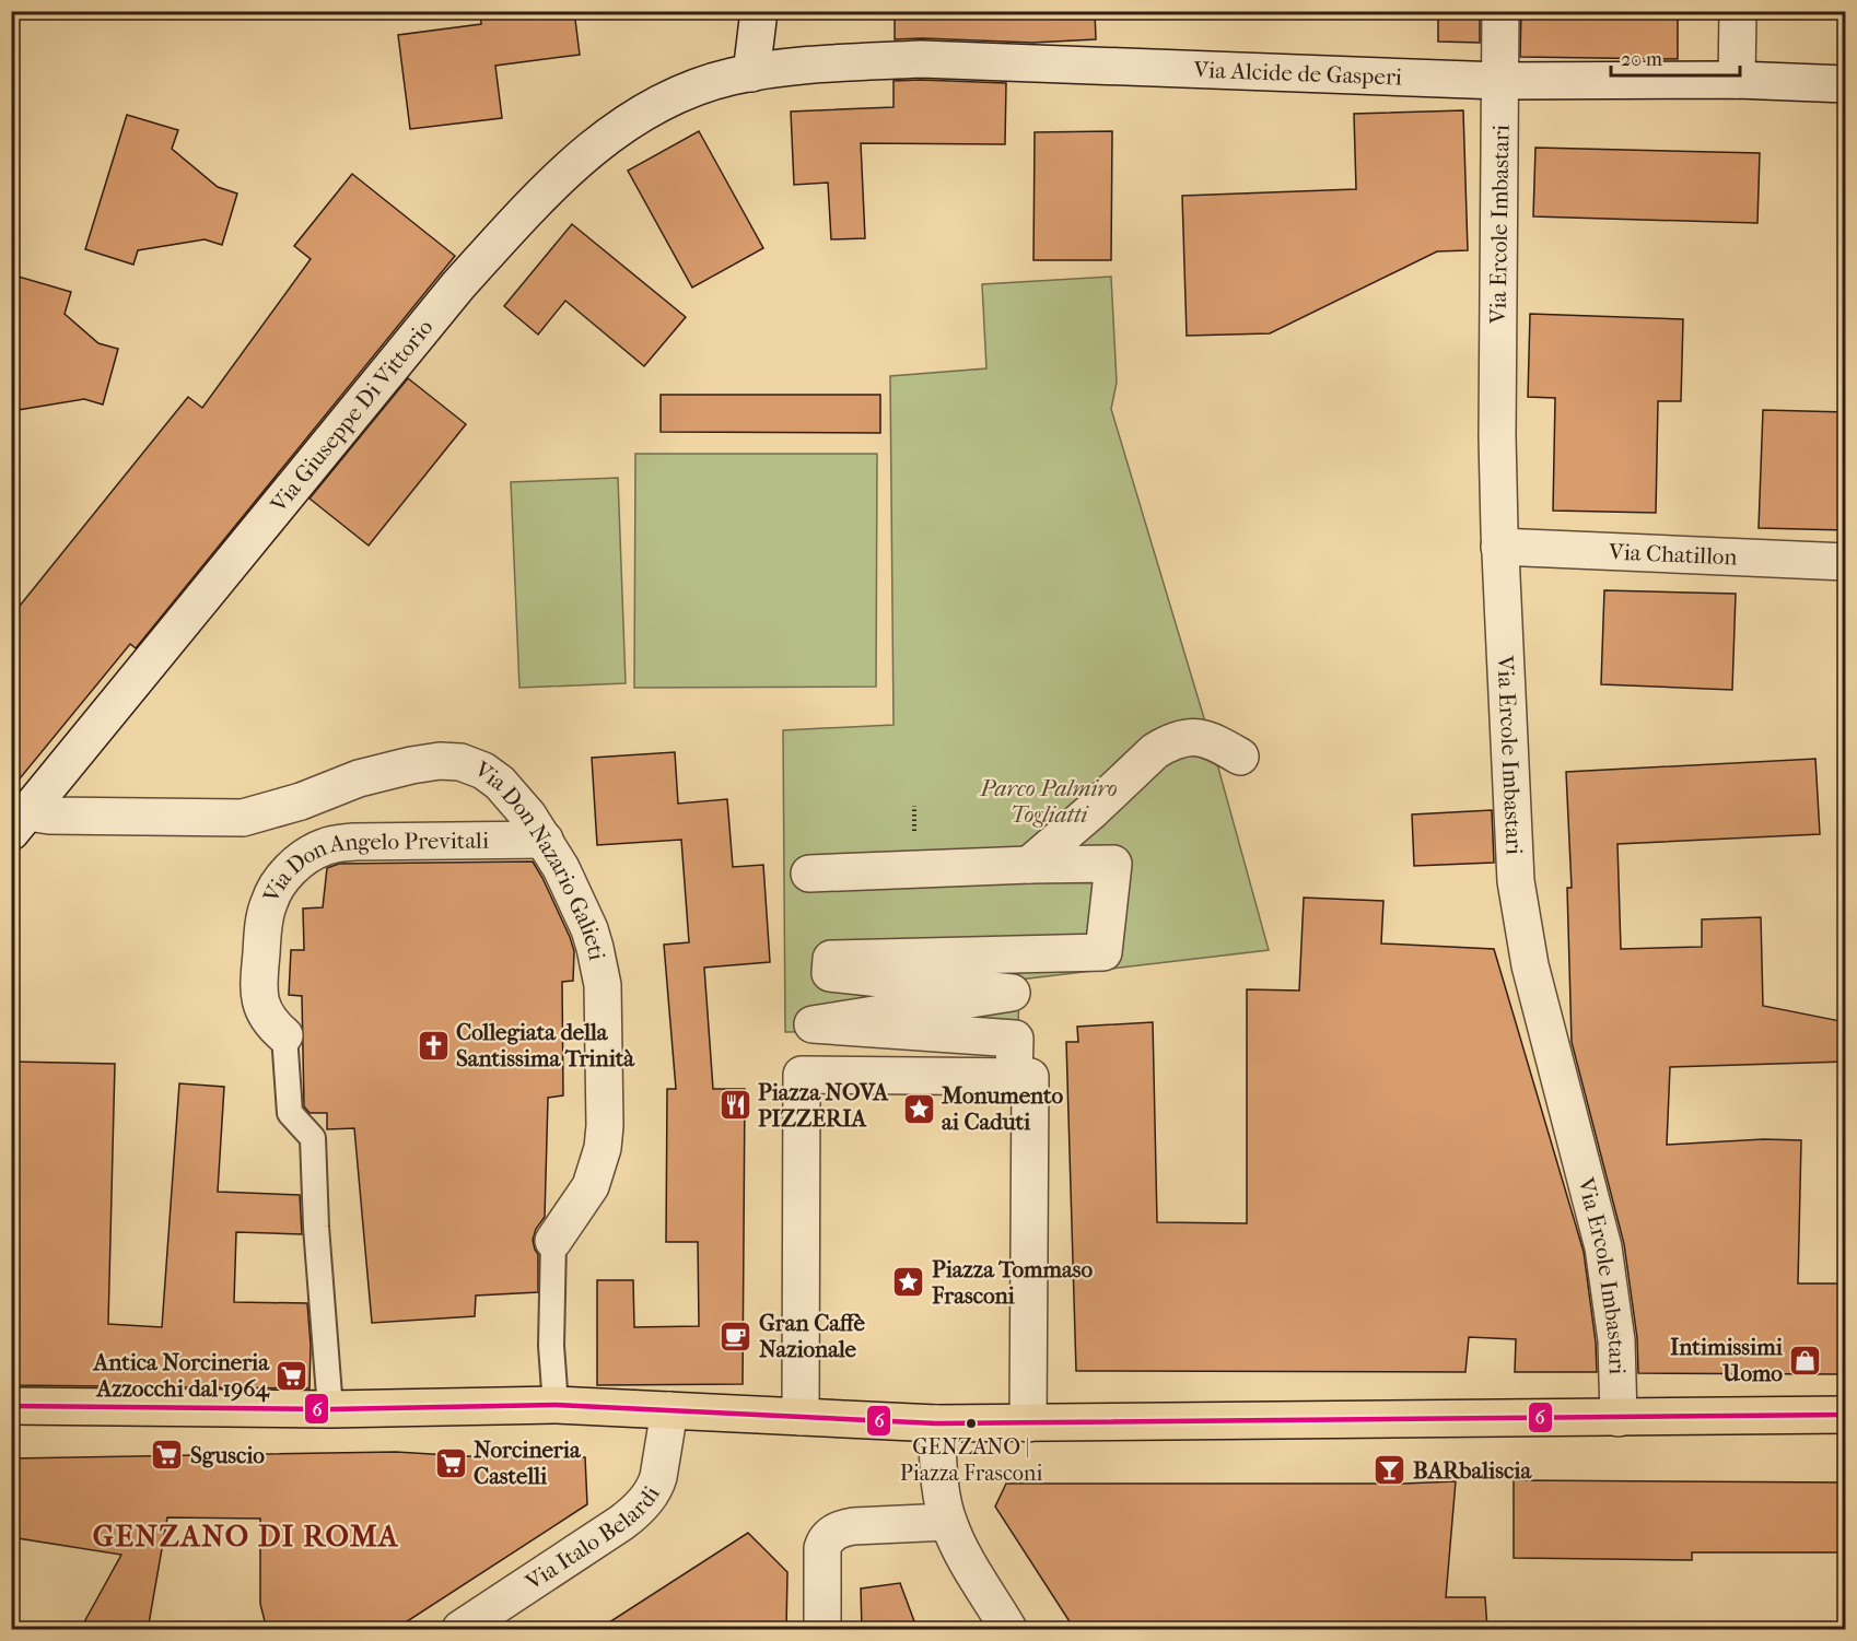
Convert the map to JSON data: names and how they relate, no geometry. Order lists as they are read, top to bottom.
{
  "streets": {
    "street": [
      "Via Alcide de Gasperi",
      "Via Ercole Imbastari",
      "Via Giuseppe Di Vittorio",
      "Via Chatillon",
      "Via Don Nazario Galieti",
      "Via Don Angelo Previtali",
      "Via Italo Belardi"
    ]
  },
  "crossings": [
    ["Via Alcide de Gasperi", "Via Ercole Imbastari"],
    ["Via Alcide de Gasperi", "Via Giuseppe Di Vittorio"],
    ["Via Ercole Imbastari", "Via Chatillon"],
    ["Via Giuseppe Di Vittorio", "Via Don Nazario Galieti"],
    ["Via Don Nazario Galieti", "Via Don Angelo Previtali"]
  ],
  "districts": ["GENZANO DI ROMA"],
  "parks": ["Parco Palmiro Togliatti"],
  "places": {
    "church": ["Collegiata della Santissima Trinità"],
    "restaurant": ["Piazza NOVA PIZZERIA"],
    "place": ["Monumento ai Caduti", "Piazza Tommaso Frasconi"],
    "cafe": ["Gran Caffè Nazionale"],
    "shop": ["Intimissimi Uomo"],
    "supermarket": ["Antica Norcineria Azzocchi dal 1964", "Sguscio", "Norcineria Castelli"],
    "other": ["GENZANO | Piazza Frasconi"],
    "bar": ["BARbaliscia"]
  },
  "lines": ["transit line 6"],
  "scale_bar": "20 m"
}
